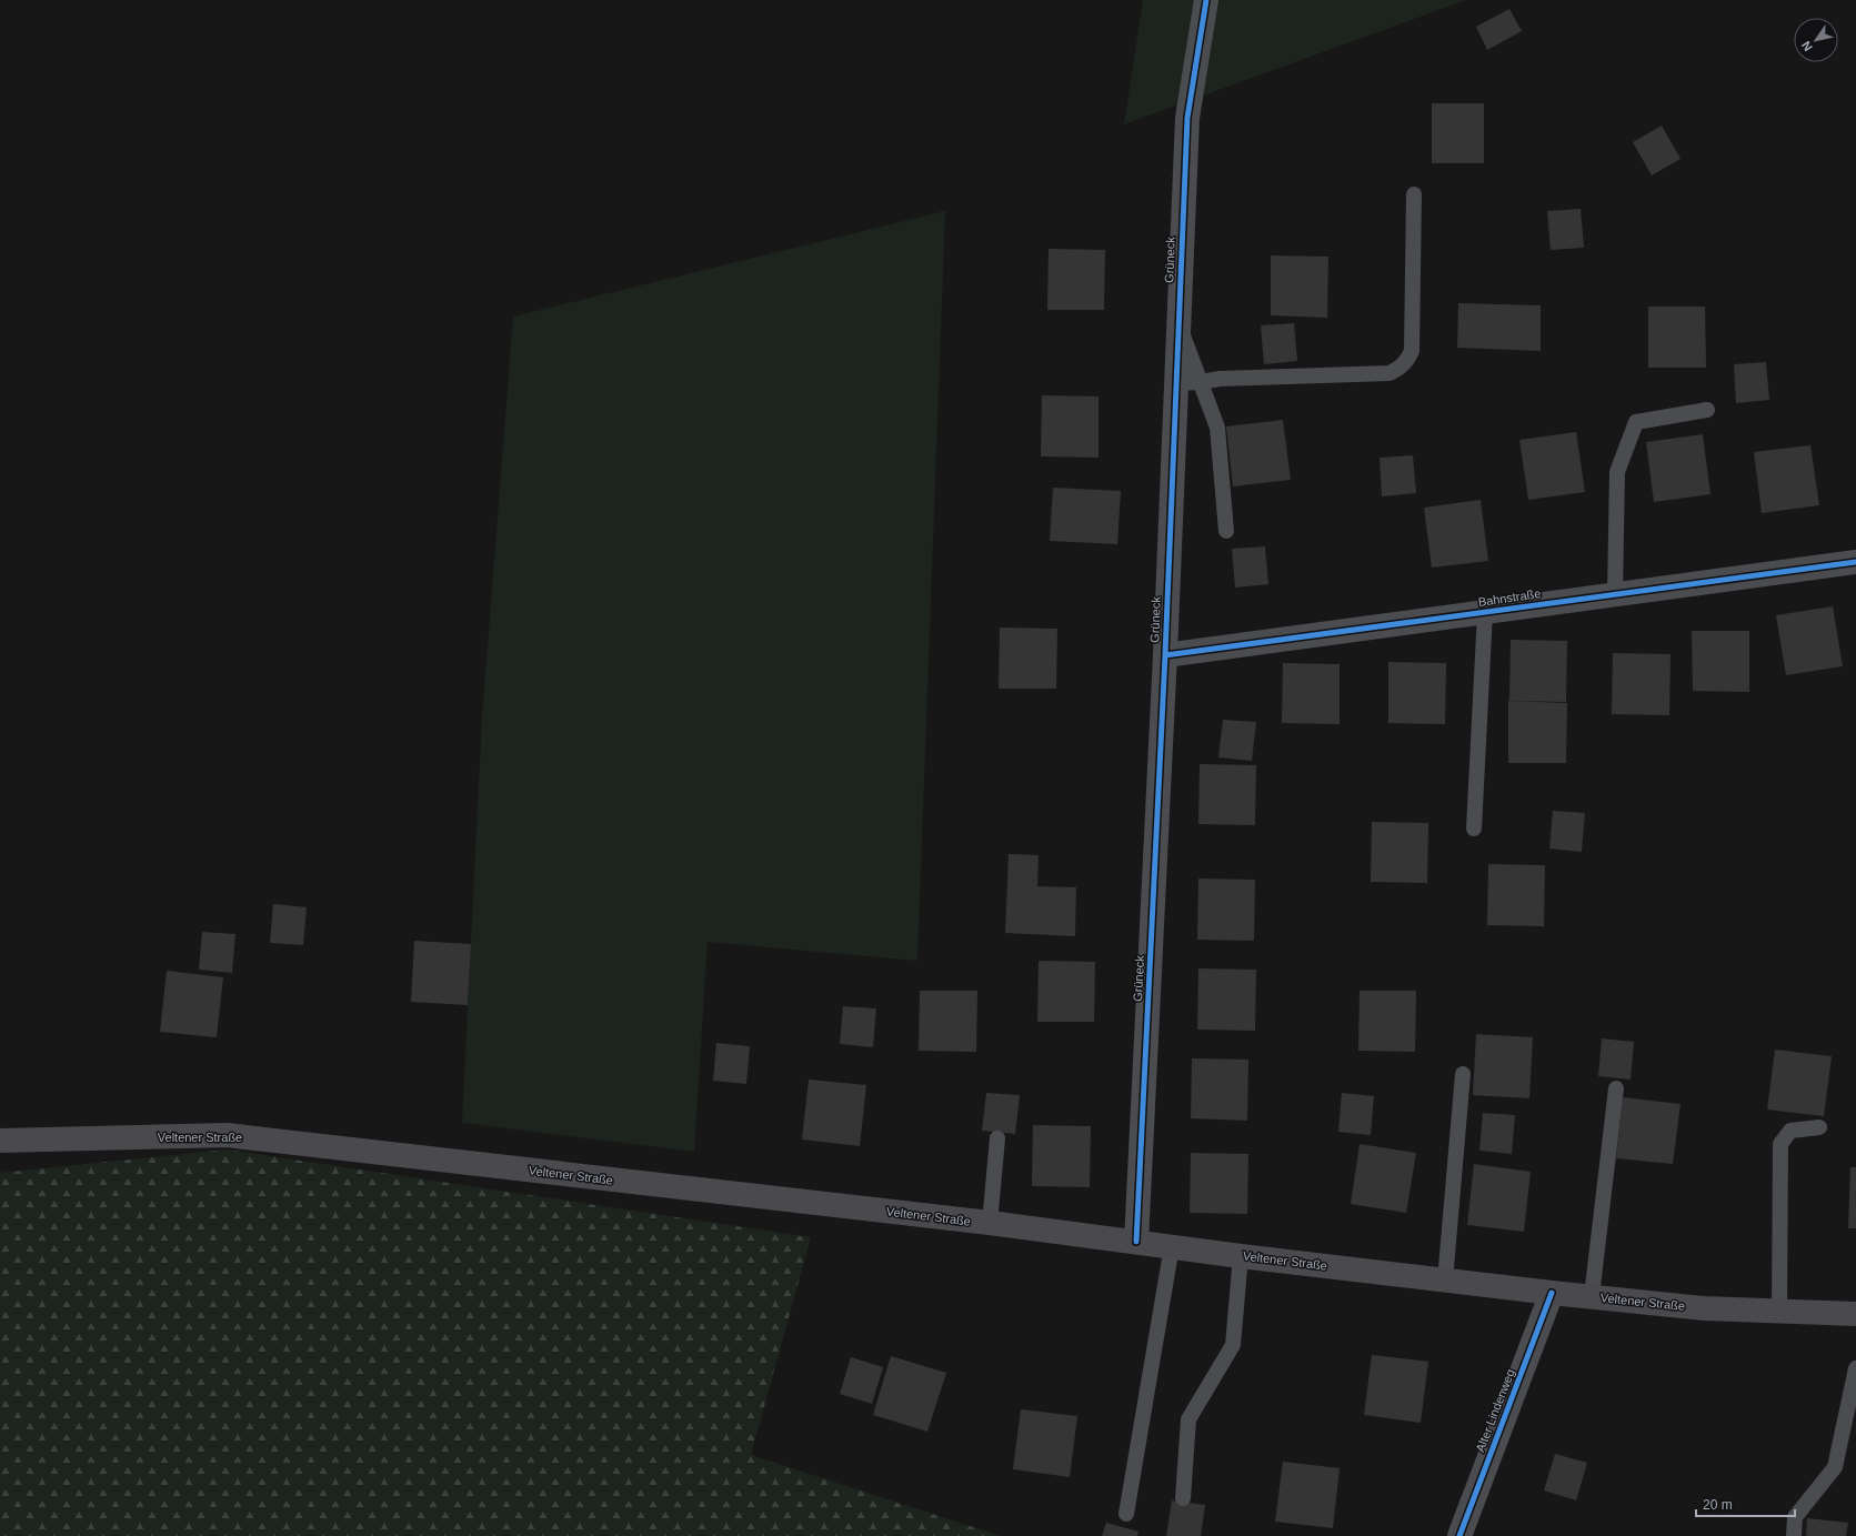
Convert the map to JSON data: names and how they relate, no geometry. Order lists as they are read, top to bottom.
{
  "streets": {
    "main road": ["Veltener Straße"],
    "street": ["Grüneck", "Bahnstraße", "Alter Lindenweg"]
  },
  "crossings": [
    ["Grüneck", "Bahnstraße"],
    ["Grüneck", "Veltener Straße"],
    ["Veltener Straße", "Alter Lindenweg"]
  ],
  "scale_bar": "20 m",
  "north": "bottom left"
}
